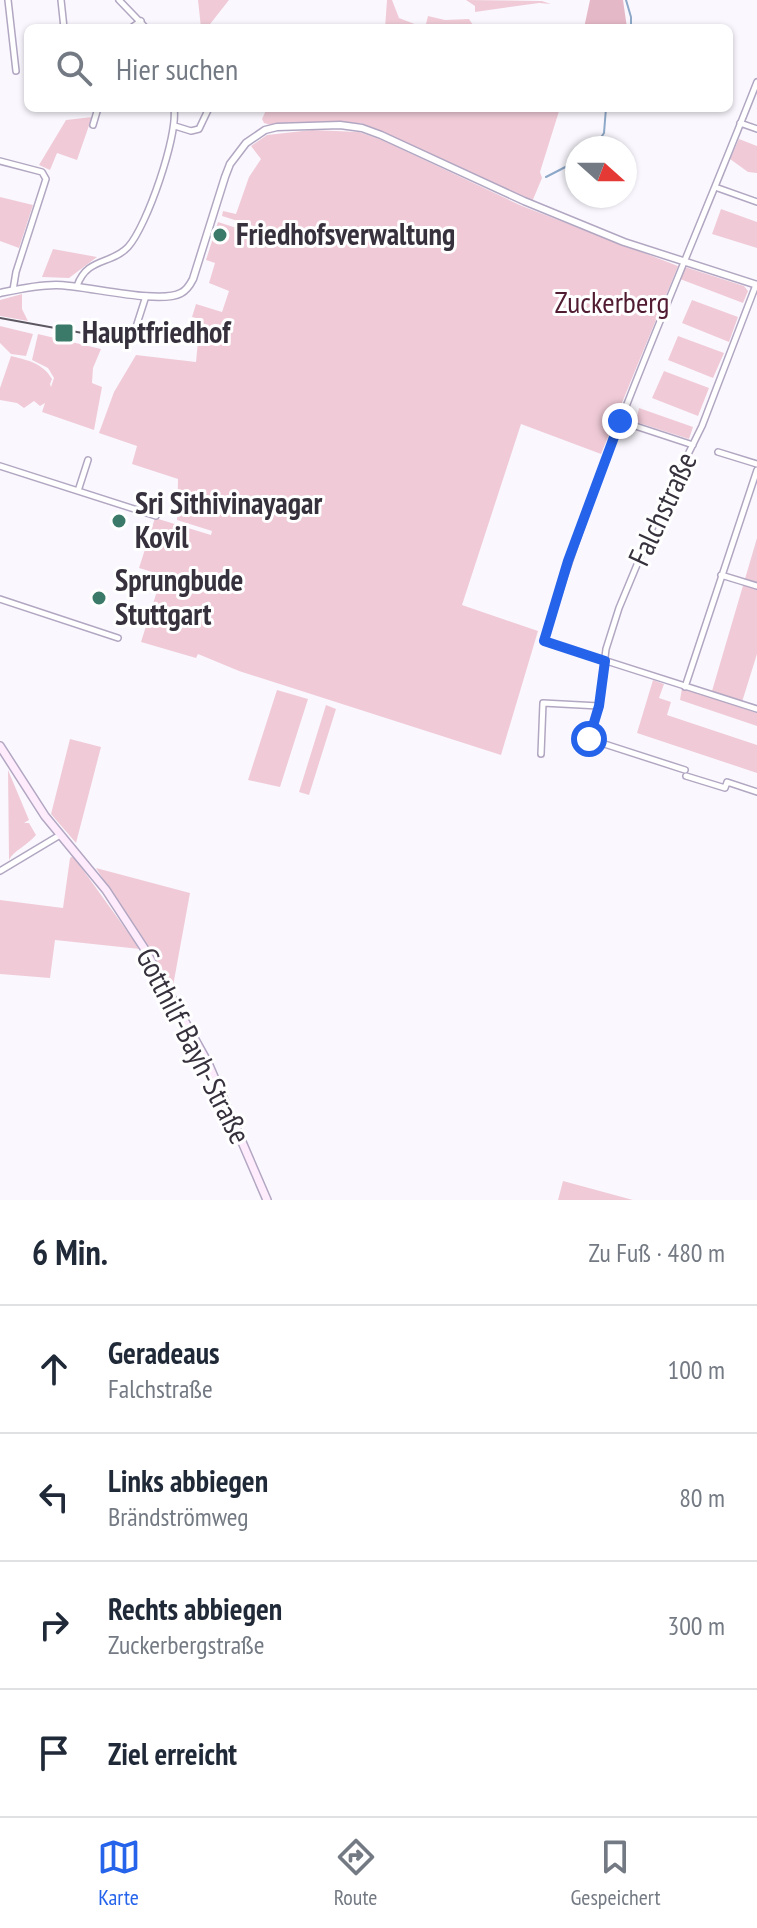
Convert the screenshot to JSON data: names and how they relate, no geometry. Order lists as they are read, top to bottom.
{
  "streets": {
    "main road": ["Gotthilf-Bayh-Straße"],
    "street": ["Falchstraße"]
  },
  "parks": ["Zuckerberg"],
  "places": {
    "other": ["Friedhofsverwaltung", "Sri Sithivinayagar Kovil", "Sprungbude Stuttgart"],
    "transit": ["Hauptfriedhof"]
  },
  "north": "right",
  "page": {
    "search": "Hier suchen",
    "heading": ["6 Min.", "Zu Fuß · 480 m"],
    "list": [
      ["Geradeaus", "Falchstraße", "100 m"],
      ["Links abbiegen", "Brändströmweg", "80 m"],
      ["Rechts abbiegen", "Zuckerbergstraße", "300 m"],
      "Ziel erreicht"
    ],
    "nav": ["Karte", "Route", "Gespeichert"]
  }
}
